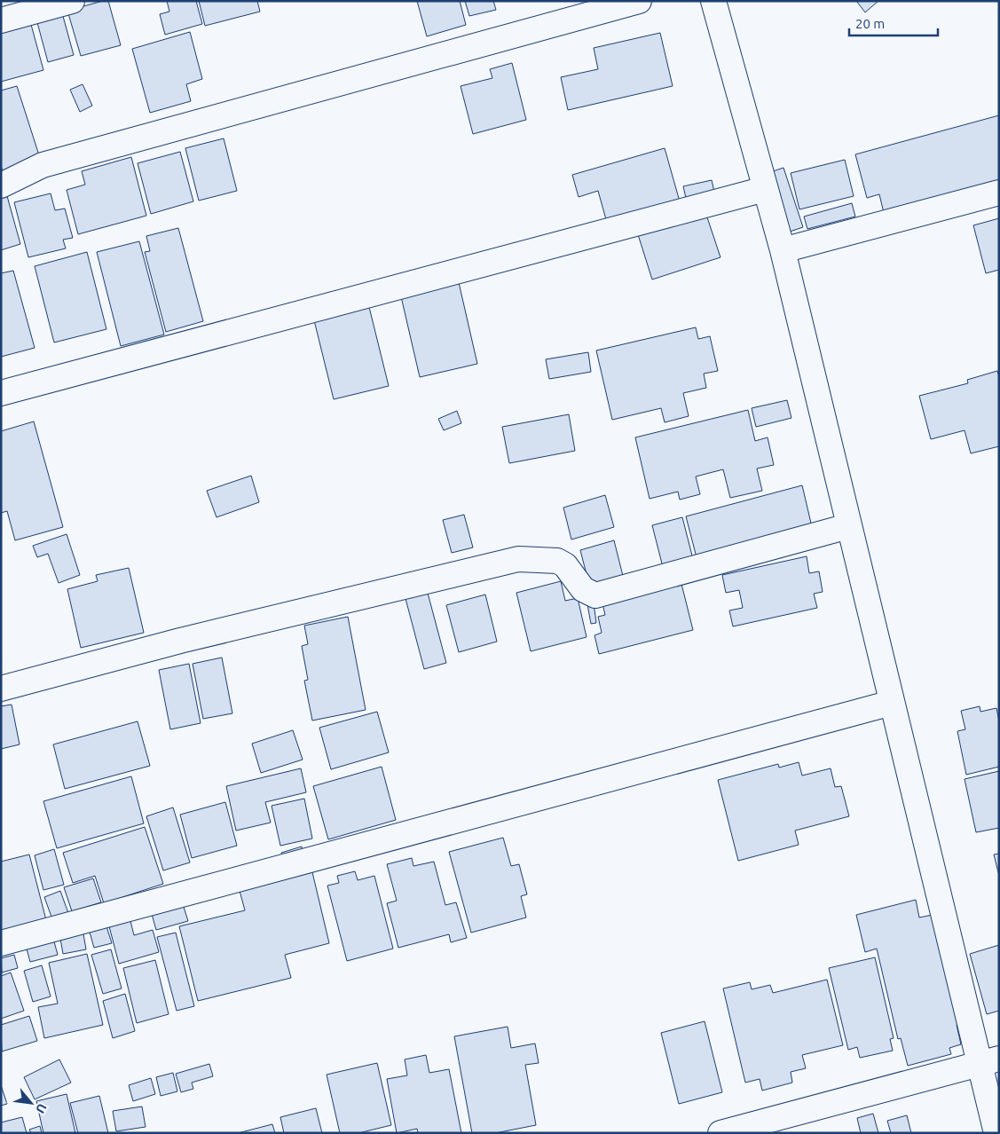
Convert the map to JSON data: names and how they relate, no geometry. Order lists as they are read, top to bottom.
{
  "scale_bar": "20 m",
  "north": "bottom right"
}
